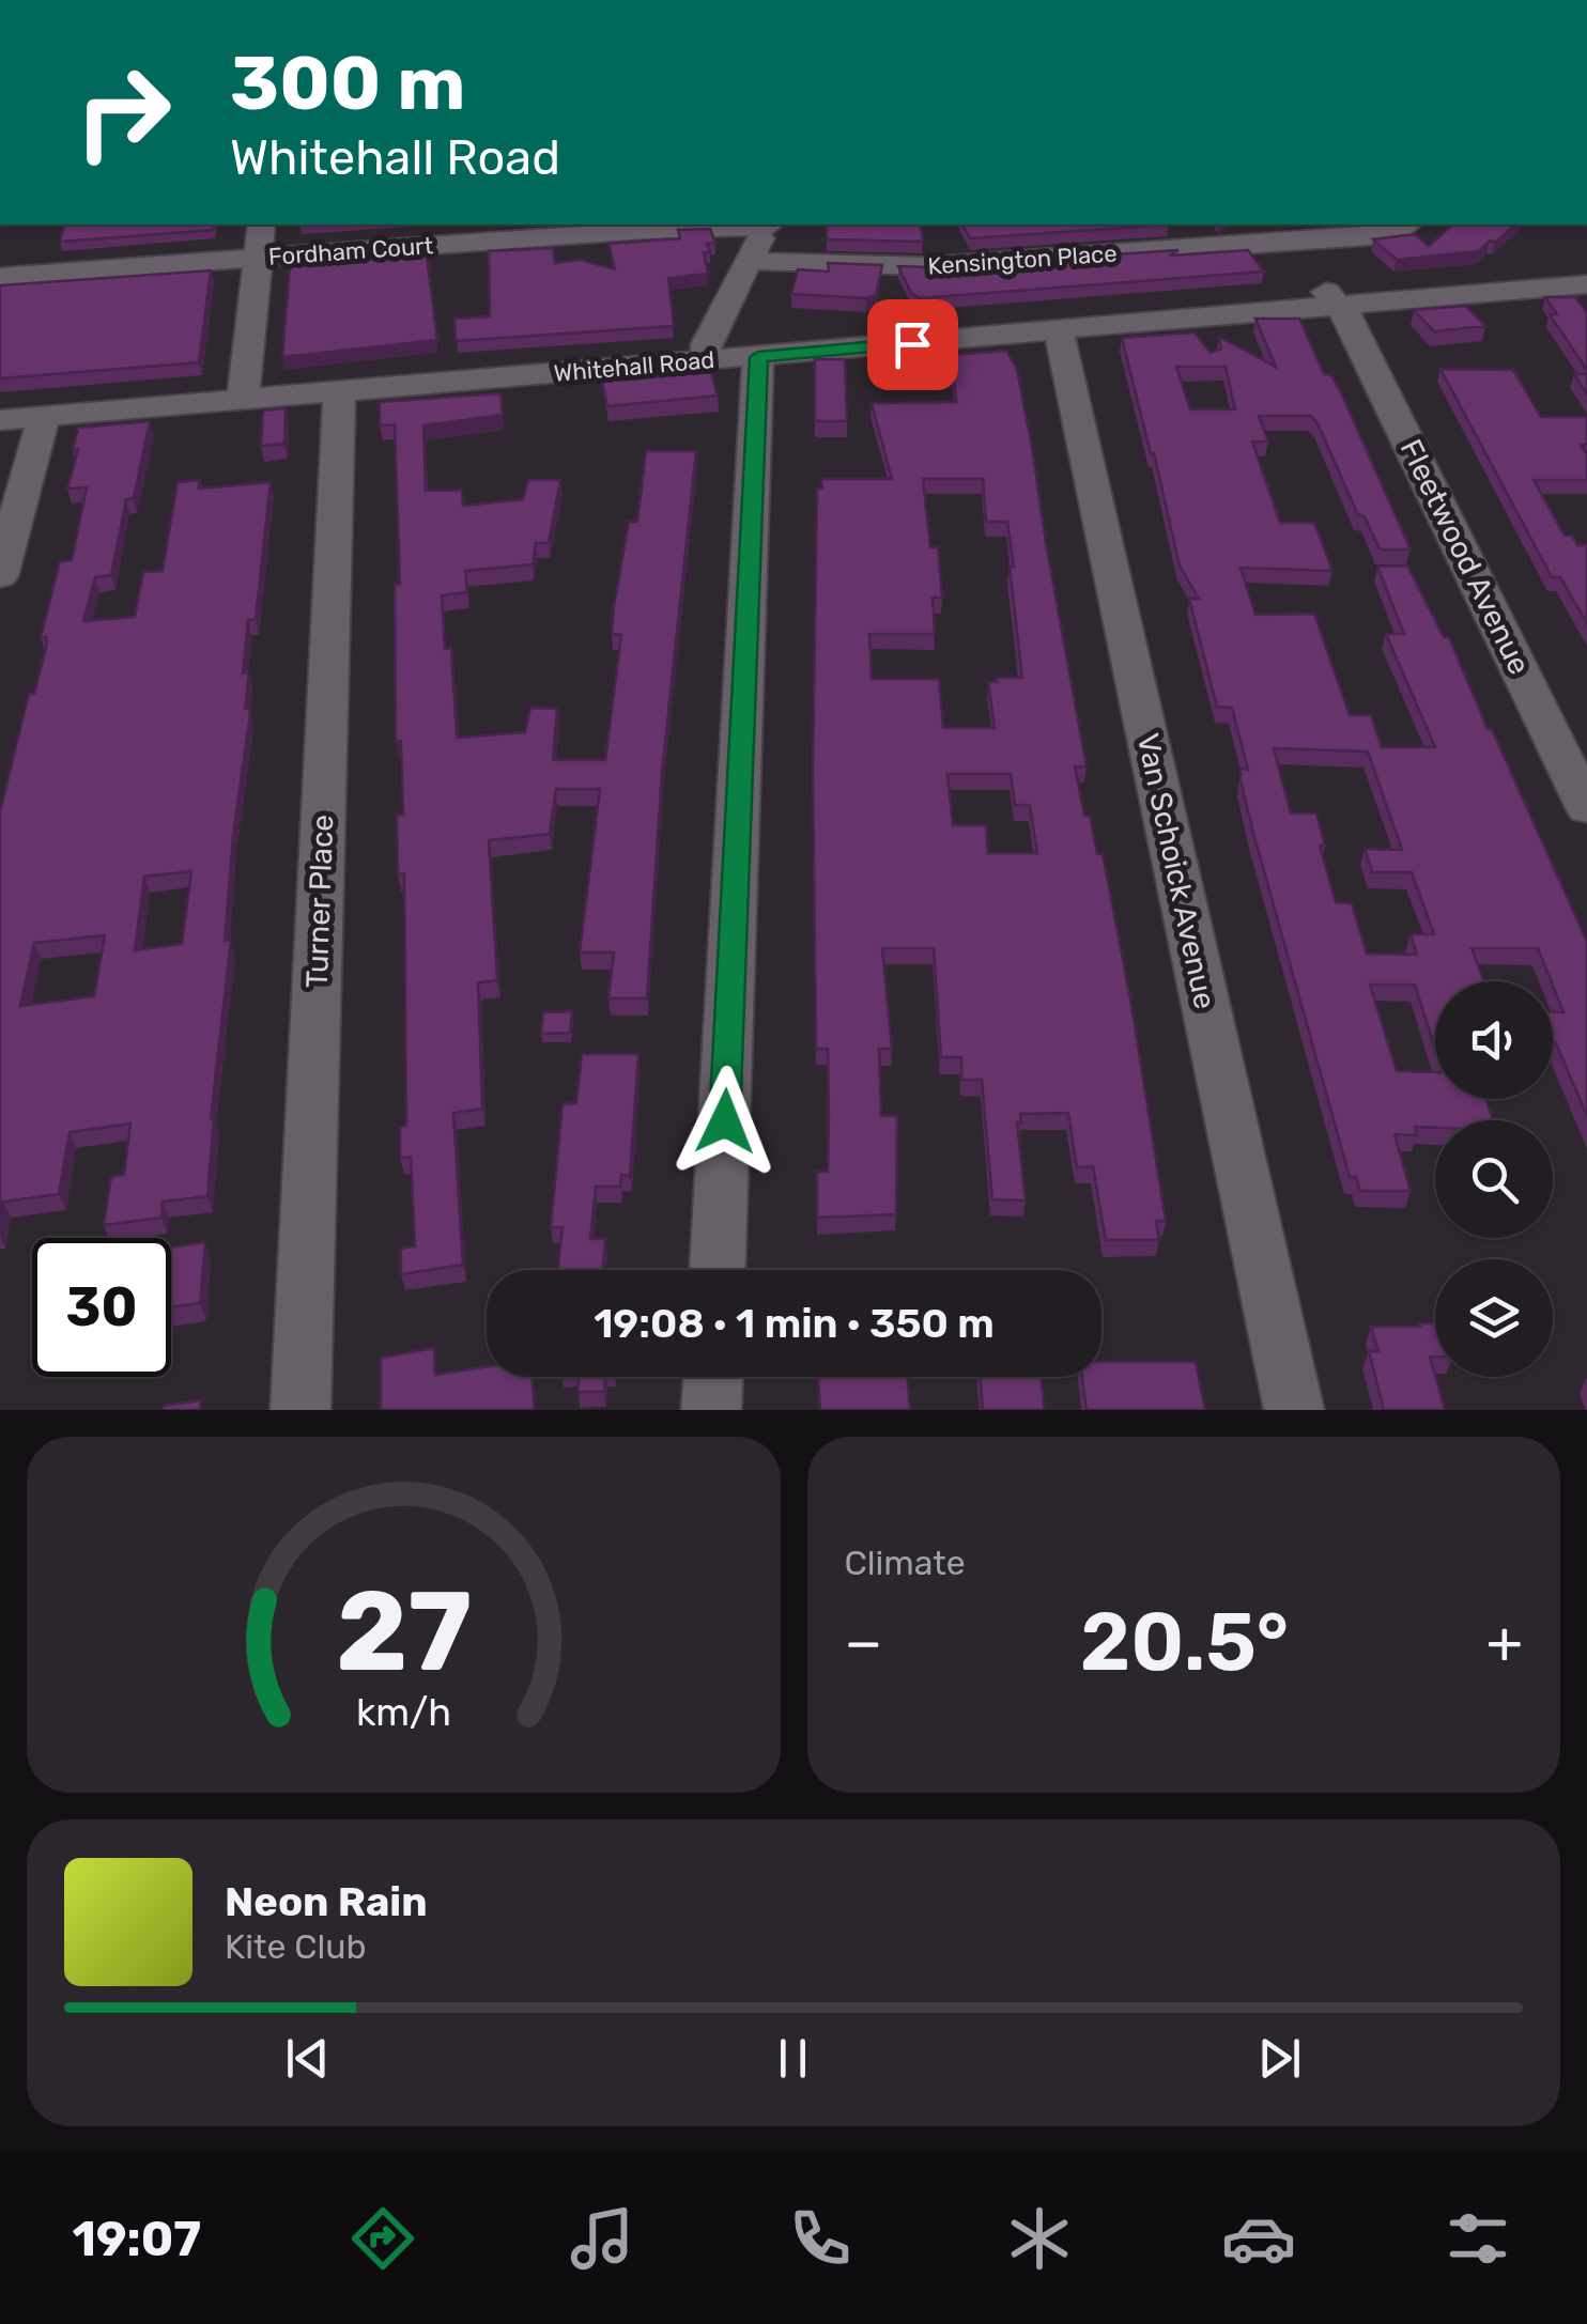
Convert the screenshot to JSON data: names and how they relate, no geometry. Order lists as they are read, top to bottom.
{
  "streets": {
    "street": [
      "Fordham Court",
      "Kensington Place",
      "Whitehall Road",
      "Fleetwood Avenue",
      "Van Schoick Avenue",
      "Turner Place"
    ]
  },
  "crossings": [
    ["Kensington Place", "Fleetwood Avenue"],
    ["Whitehall Road", "Fleetwood Avenue"],
    ["Whitehall Road", "Van Schoick Avenue"],
    ["Whitehall Road", "Turner Place"]
  ],
  "page": {
    "turn": ["300 m", "Whitehall Road"],
    "limit": "30",
    "trip": "19:08 · 1 min · 350 m",
    "tile": "Climate",
    "heat": ["−", "20.5°", "+"],
    "song": ["Neon Rain", "Kite Club"],
    "tabs": "19:07",
    "gauge": ["27", "km/h"]
  }
}
